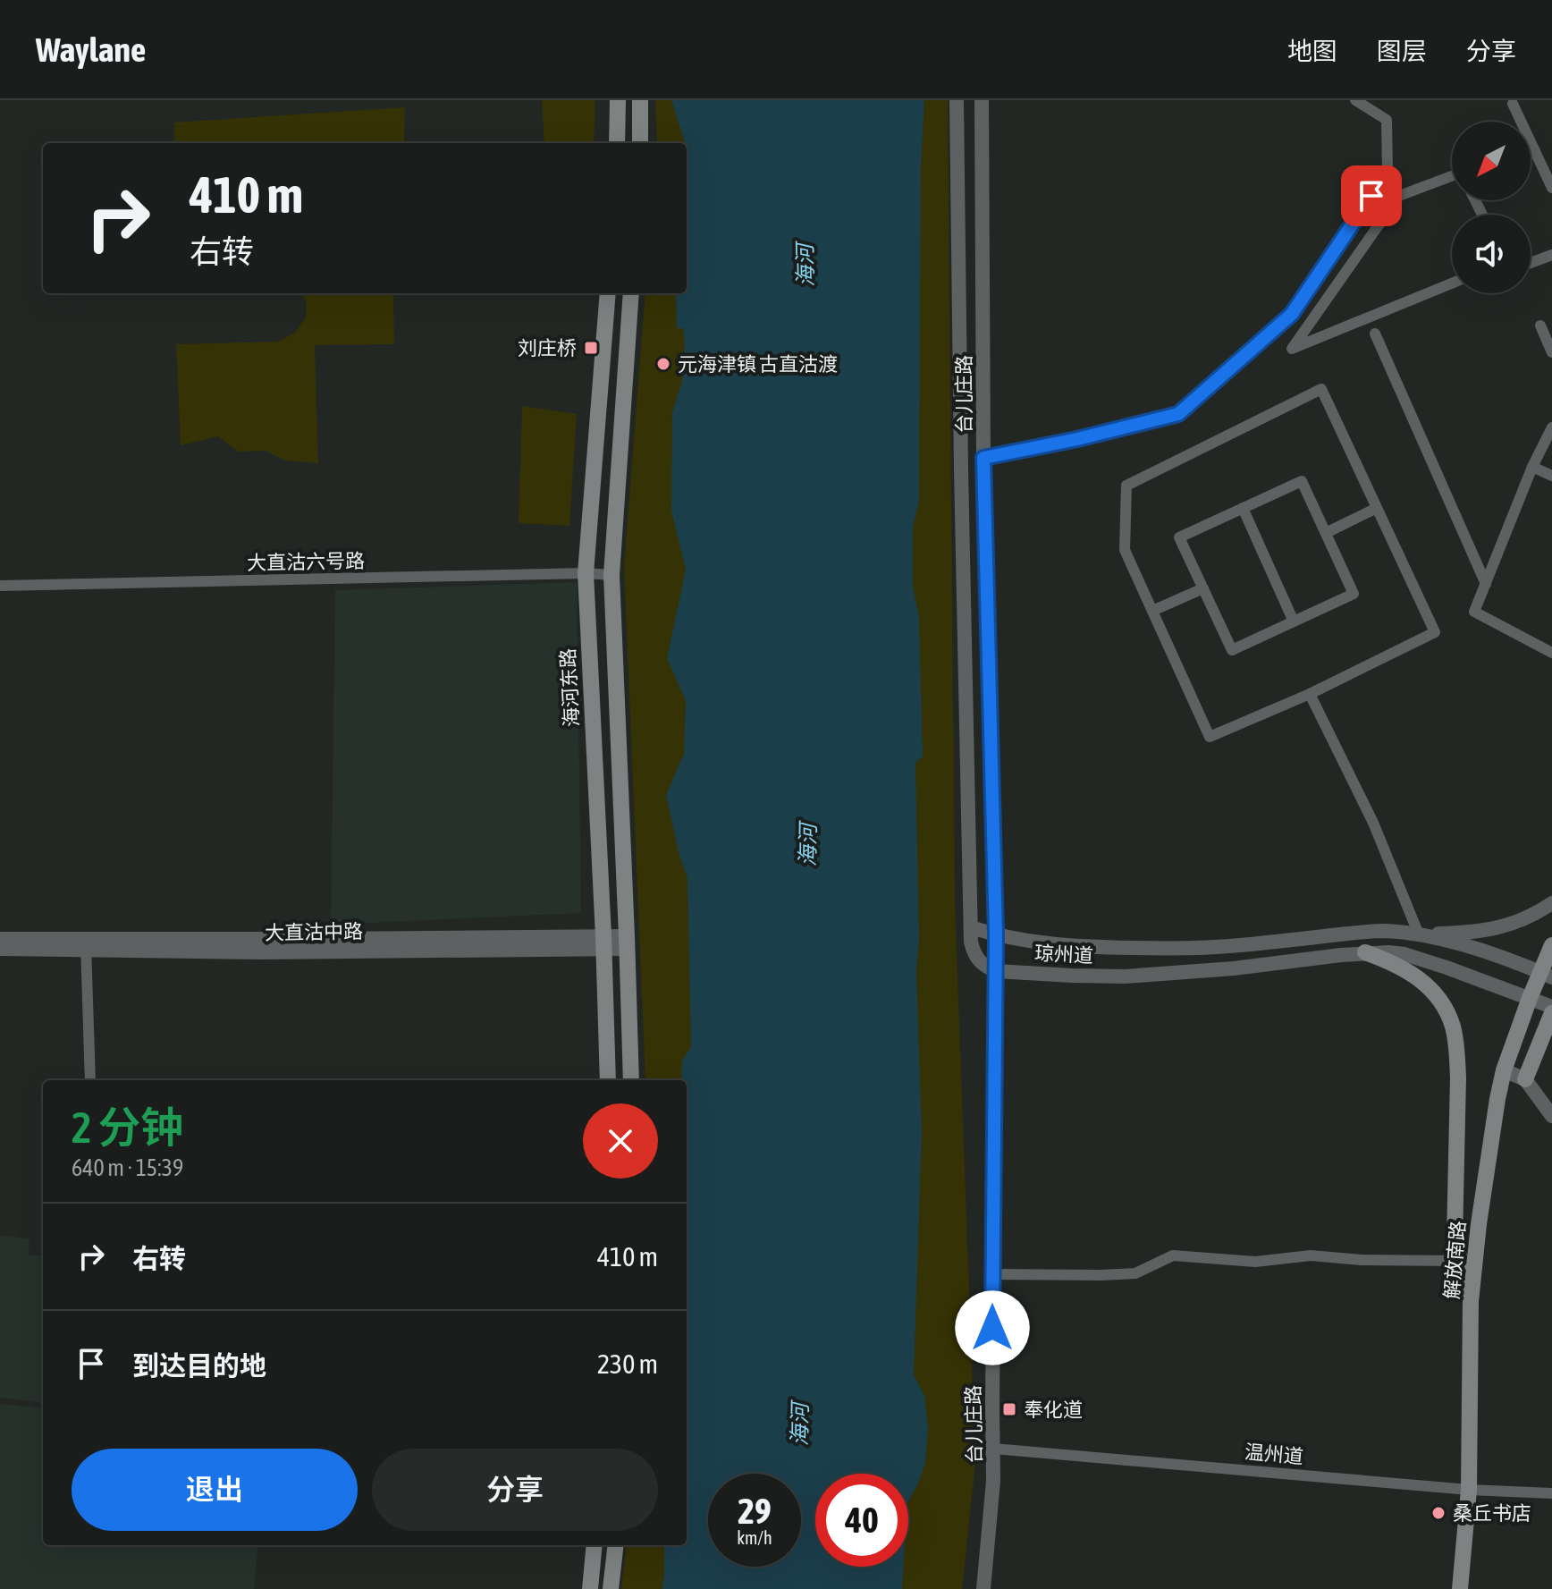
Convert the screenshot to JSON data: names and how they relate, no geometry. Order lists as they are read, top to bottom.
{
  "streets": {
    "main road": ["海河东路", "解放南路"],
    "street": [
      "台儿庄路",
      "大直沽六号路",
      "大直沽中路",
      "琼州道",
      "温州道"
    ]
  },
  "crossings": [
    ["台儿庄路", "琼州道"],
    ["台儿庄路", "温州道"],
    ["大直沽六号路", "海河东路"],
    ["海河东路", "大直沽中路"],
    ["琼州道", "解放南路"],
    ["解放南路", "温州道"]
  ],
  "water": ["海河"],
  "places": {
    "transit": ["刘庄桥", "奉化道"],
    "other": ["元海津镇 古直沽渡", "桑丘书店"]
  },
  "north": "bottom left",
  "page": {
    "header": "Waylane",
    "nav": ["地图", "图层", "分享"],
    "turn": ["410 m", "右转"],
    "heading": ["2 分钟", "640 m · 15:39"],
    "list": [
      {
        "name": "右转",
        "value": "410 m"
      },
      {
        "name": "到达目的地",
        "value": "230 m"
      }
    ],
    "buttons": ["退出", "分享"],
    "speed": "29 km/h",
    "limit": "40"
  }
}
